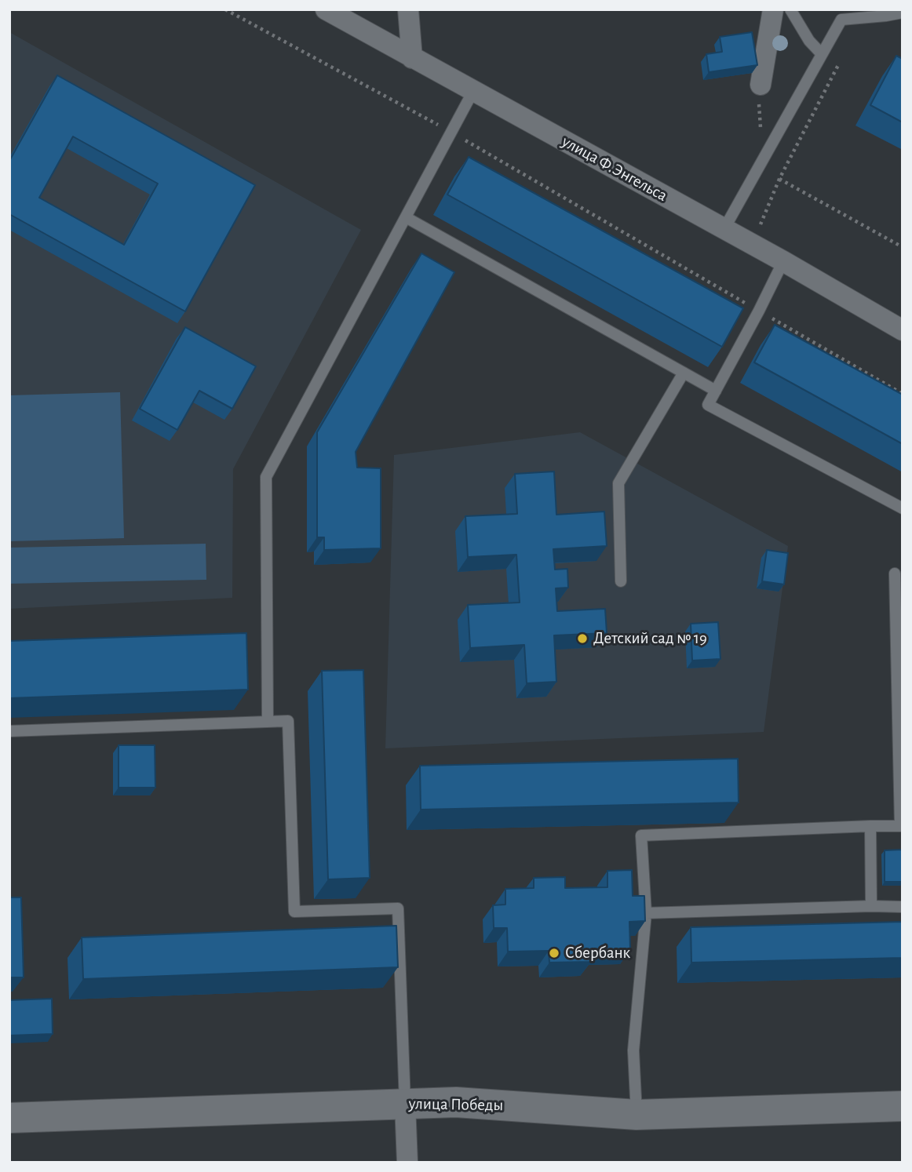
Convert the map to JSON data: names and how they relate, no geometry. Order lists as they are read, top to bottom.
{
  "streets": {
    "street": ["улица Ф.Энгельса", "улица Победы"]
  },
  "places": ["Детский сад № 19", "Сбербанк"]
}
